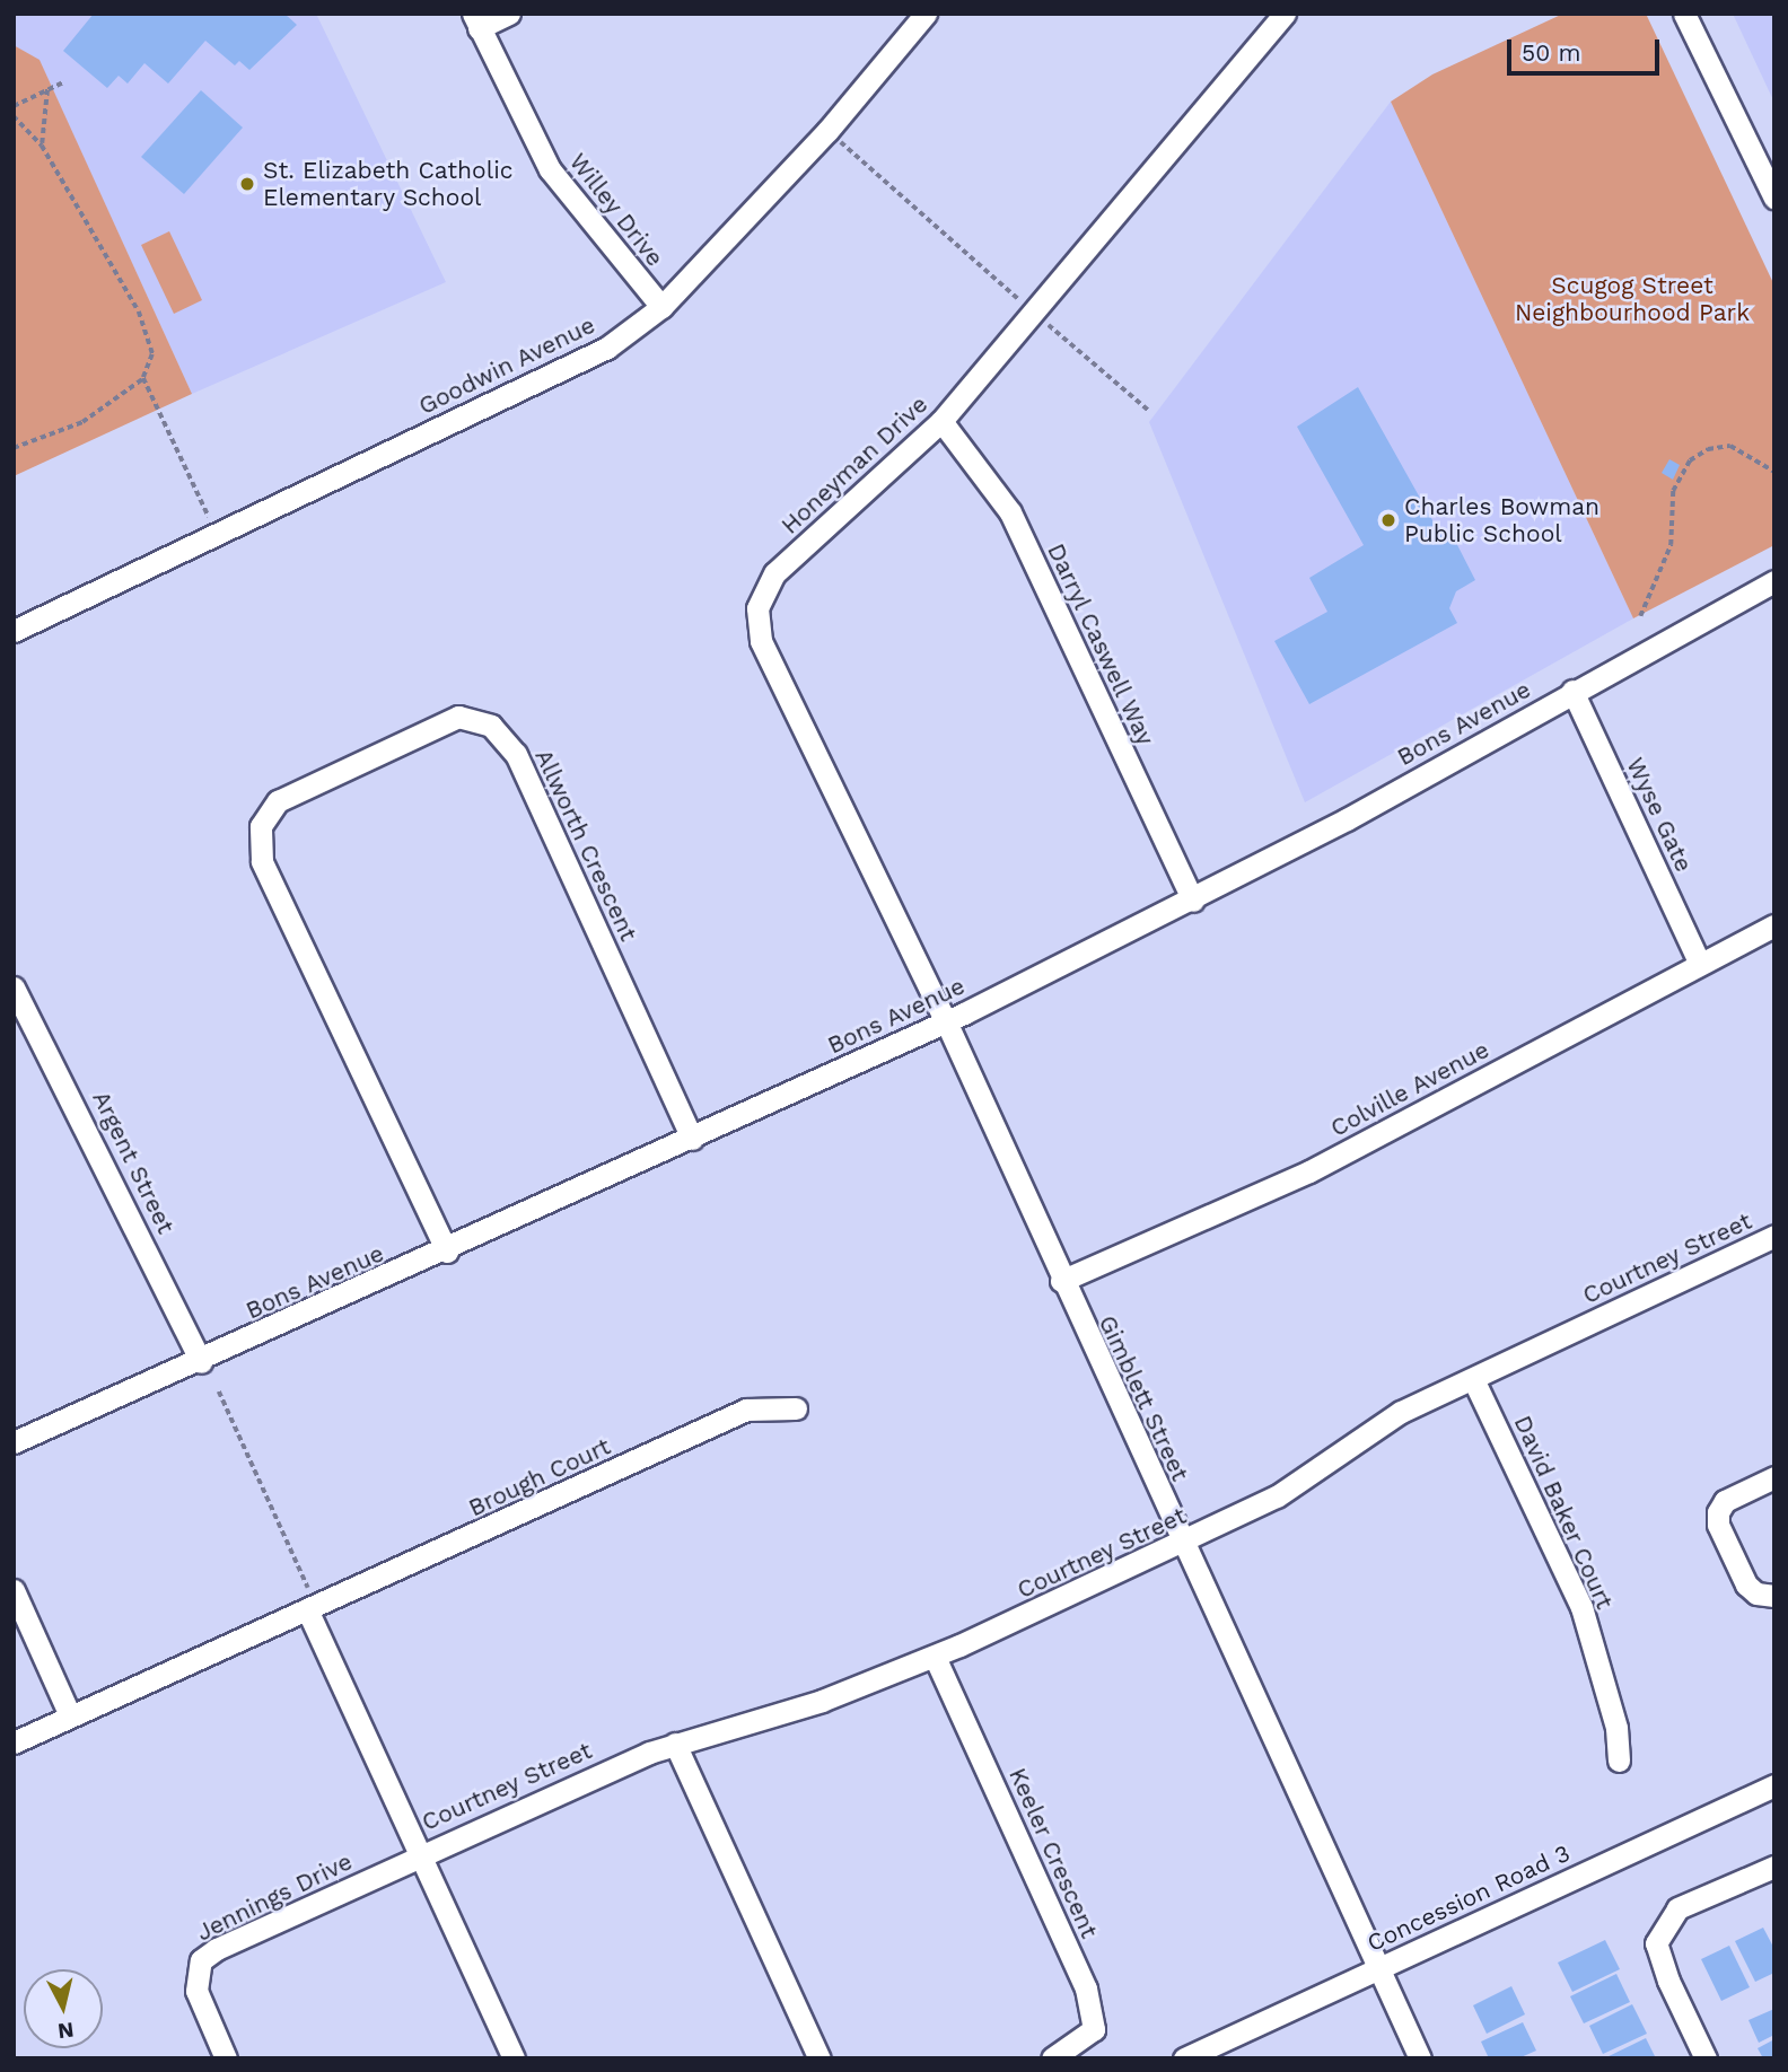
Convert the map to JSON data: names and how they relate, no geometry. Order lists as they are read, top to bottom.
{
  "streets": {
    "street": [
      "Willey Drive",
      "Goodwin Avenue",
      "Honeyman Drive",
      "Darryl Caswell Way",
      "Bons Avenue",
      "Wyse Gate",
      "Allworth Crescent",
      "Colville Avenue",
      "Argent Street",
      "Courtney Street",
      "Gimblett Street",
      "Brough Court",
      "David Baker Court",
      "Keeler Crescent",
      "Jennings Drive",
      "Concession Road 3"
    ]
  },
  "crossings": [
    ["Willey Drive", "Goodwin Avenue"],
    ["Honeyman Drive", "Darryl Caswell Way"],
    ["Honeyman Drive", "Bons Avenue"],
    ["Honeyman Drive", "Gimblett Street"],
    ["Darryl Caswell Way", "Bons Avenue"],
    ["Bons Avenue", "Wyse Gate"],
    ["Bons Avenue", "Allworth Crescent"],
    ["Bons Avenue", "Argent Street"],
    ["Bons Avenue", "Gimblett Street"],
    ["Wyse Gate", "Colville Avenue"],
    ["Colville Avenue", "Gimblett Street"],
    ["Courtney Street", "Gimblett Street"],
    ["Courtney Street", "David Baker Court"],
    ["Courtney Street", "Keeler Crescent"],
    ["Courtney Street", "Jennings Drive"],
    ["Gimblett Street", "Concession Road 3"]
  ],
  "parks": ["Scugog Street Neighbourhood Park"],
  "places": ["St. Elizabeth Catholic Elementary School", "Charles Bowman Public School"],
  "scale_bar": "50 m",
  "north": "bottom"
}
